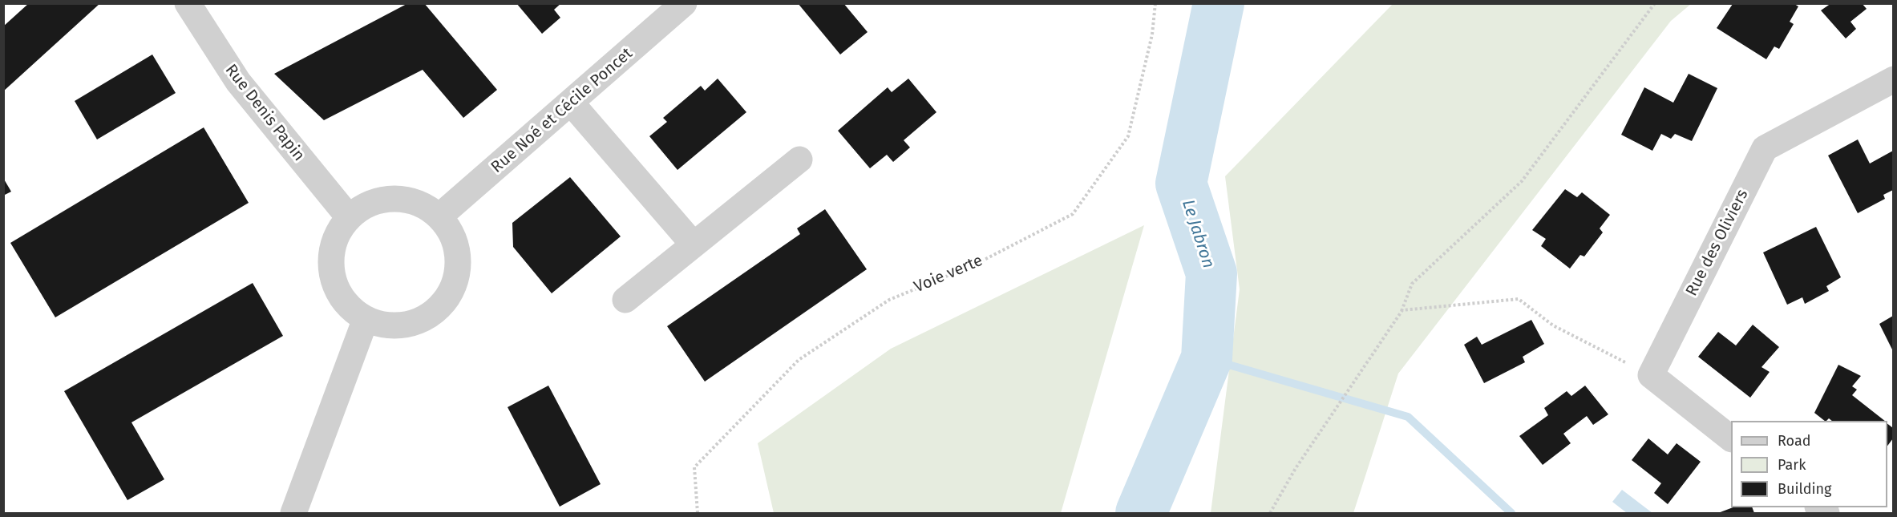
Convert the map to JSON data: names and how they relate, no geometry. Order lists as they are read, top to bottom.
{
  "streets": {
    "street": ["Rue Noé et Cécile Poncet", "Rue Denis Papin", "Rue des Oliviers"],
    "path": ["Voie verte"]
  },
  "crossings": [
    ["Rue Noé et Cécile Poncet", "Rue Denis Papin"]
  ],
  "water": ["Le Jabron"],
  "legend": ["Road", "Park", "Building"]
}
